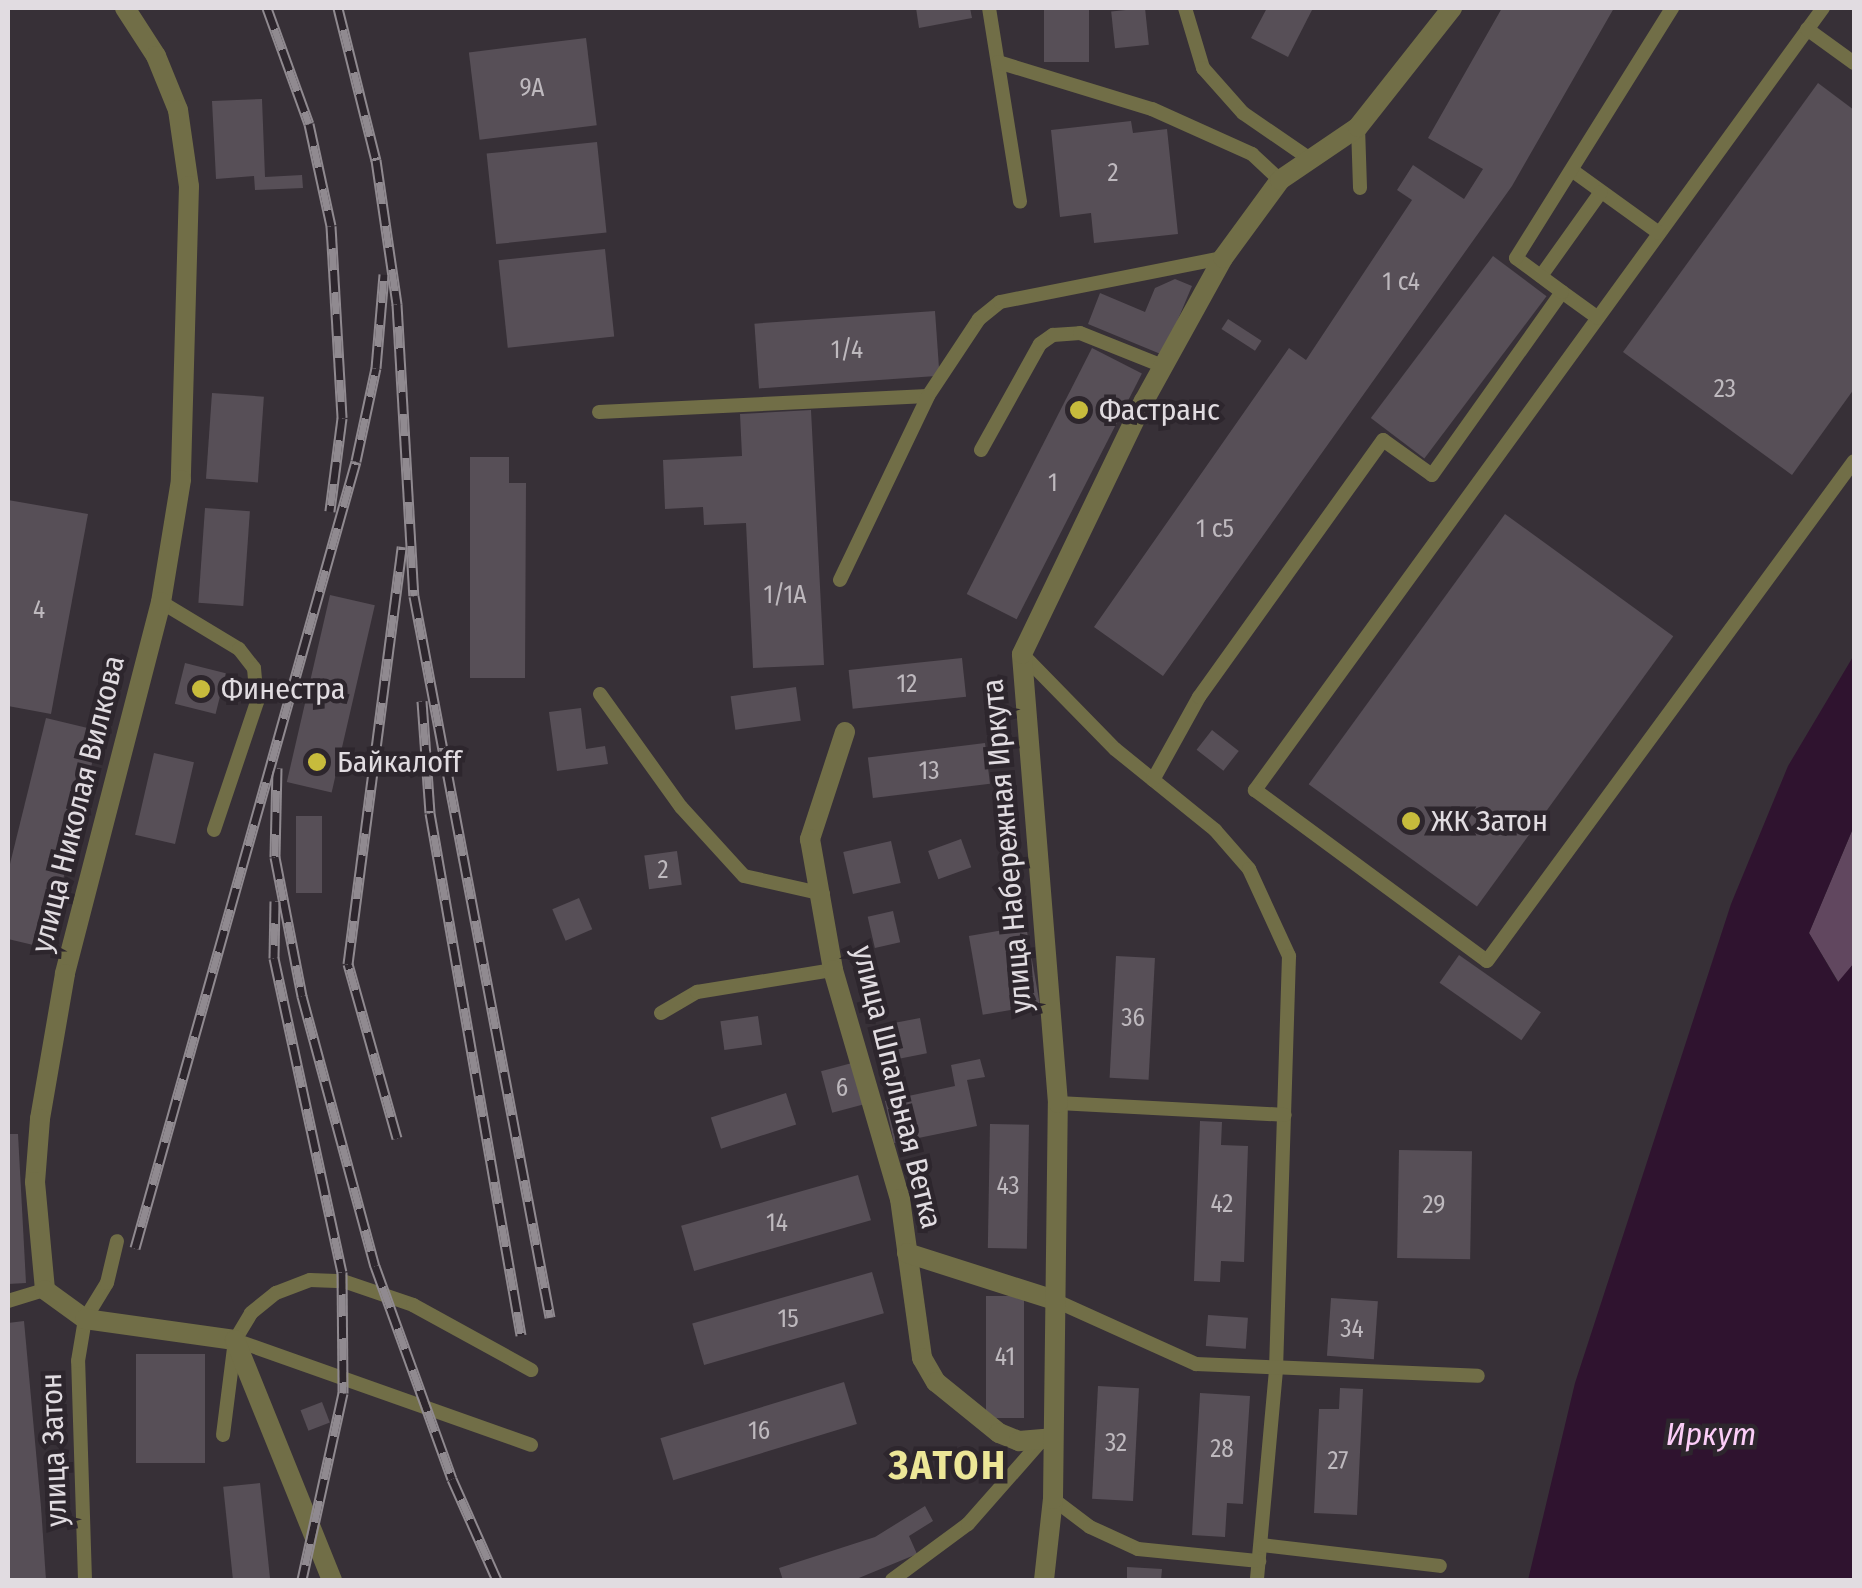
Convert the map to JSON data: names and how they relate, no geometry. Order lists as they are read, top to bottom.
{
  "streets": {
    "street": ["улица Николая Вилкова", "улица Набережная Иркута", "улица Шпальная Ветка"],
    "lane": ["улица Затон"]
  },
  "crossings": [
    ["улица Набережная Иркута", "улица Шпальная Ветка"]
  ],
  "districts": ["ЗАТОН"],
  "water": ["Иркут"],
  "places": [
    "Фастранс",
    "Финестра",
    "Байкалoff",
    "ЖК Затон"
  ],
  "house_numbers": [
    "9А",
    "2",
    "1 с4",
    "1/4",
    "23",
    "1",
    "1 с5",
    "1/1А",
    "4",
    "12",
    "13",
    "2",
    "36",
    "6",
    "43",
    "42",
    "29",
    "14",
    "15",
    "34",
    "41",
    "16",
    "32",
    "28",
    "27"
  ]
}
